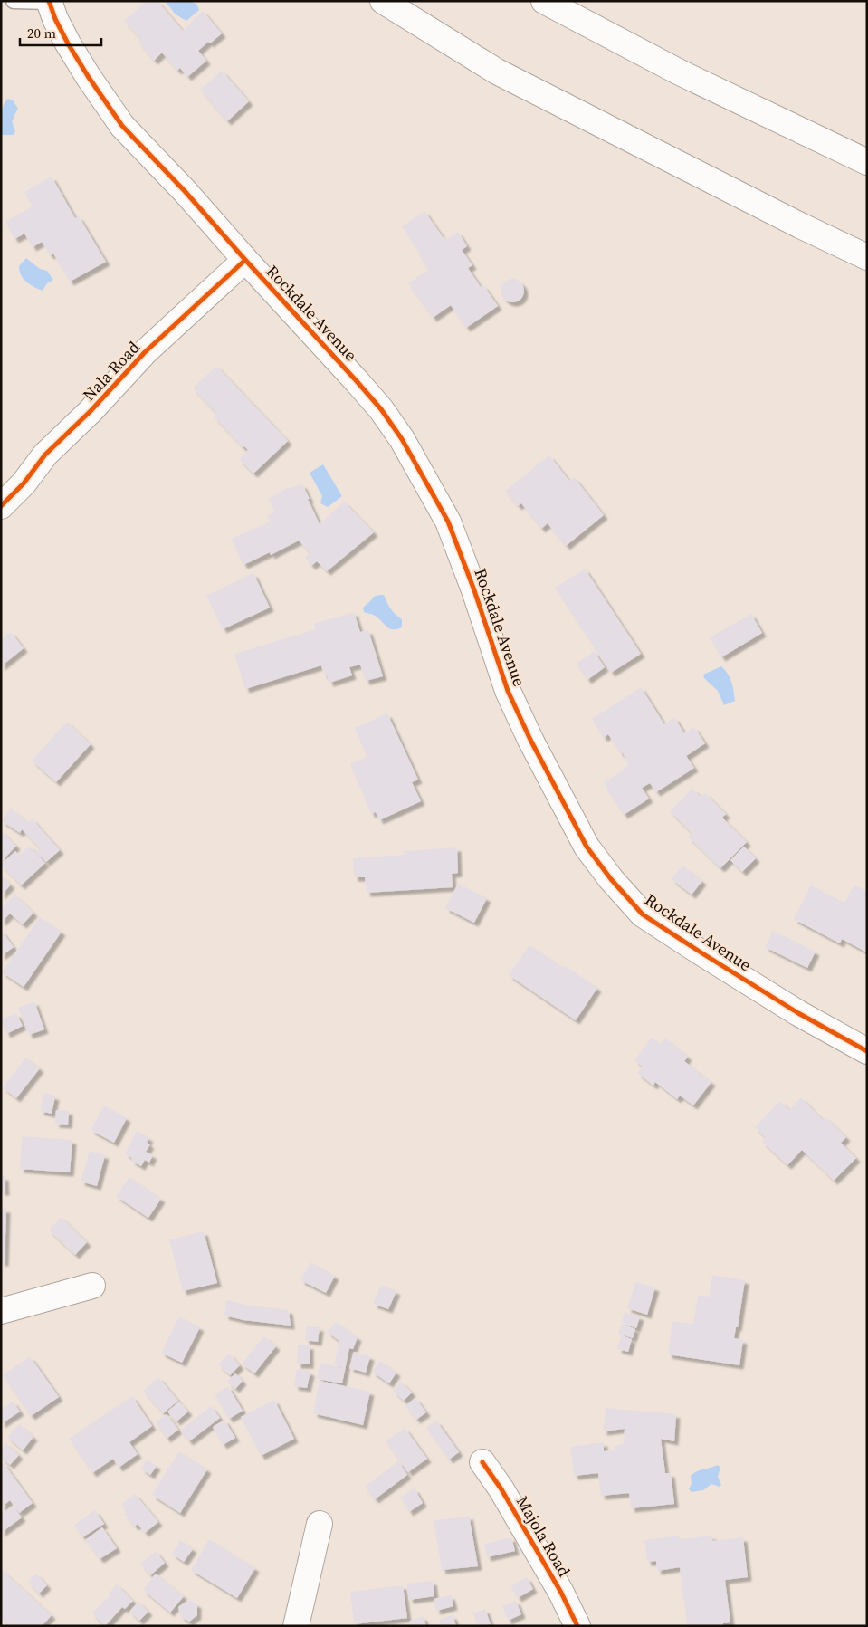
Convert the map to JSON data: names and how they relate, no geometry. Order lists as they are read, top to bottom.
{
  "streets": {
    "main road": ["Rockdale Avenue", "Nala Road", "Majola Road"]
  },
  "crossings": [
    ["Rockdale Avenue", "Nala Road"]
  ],
  "scale_bar": "20 m"
}
